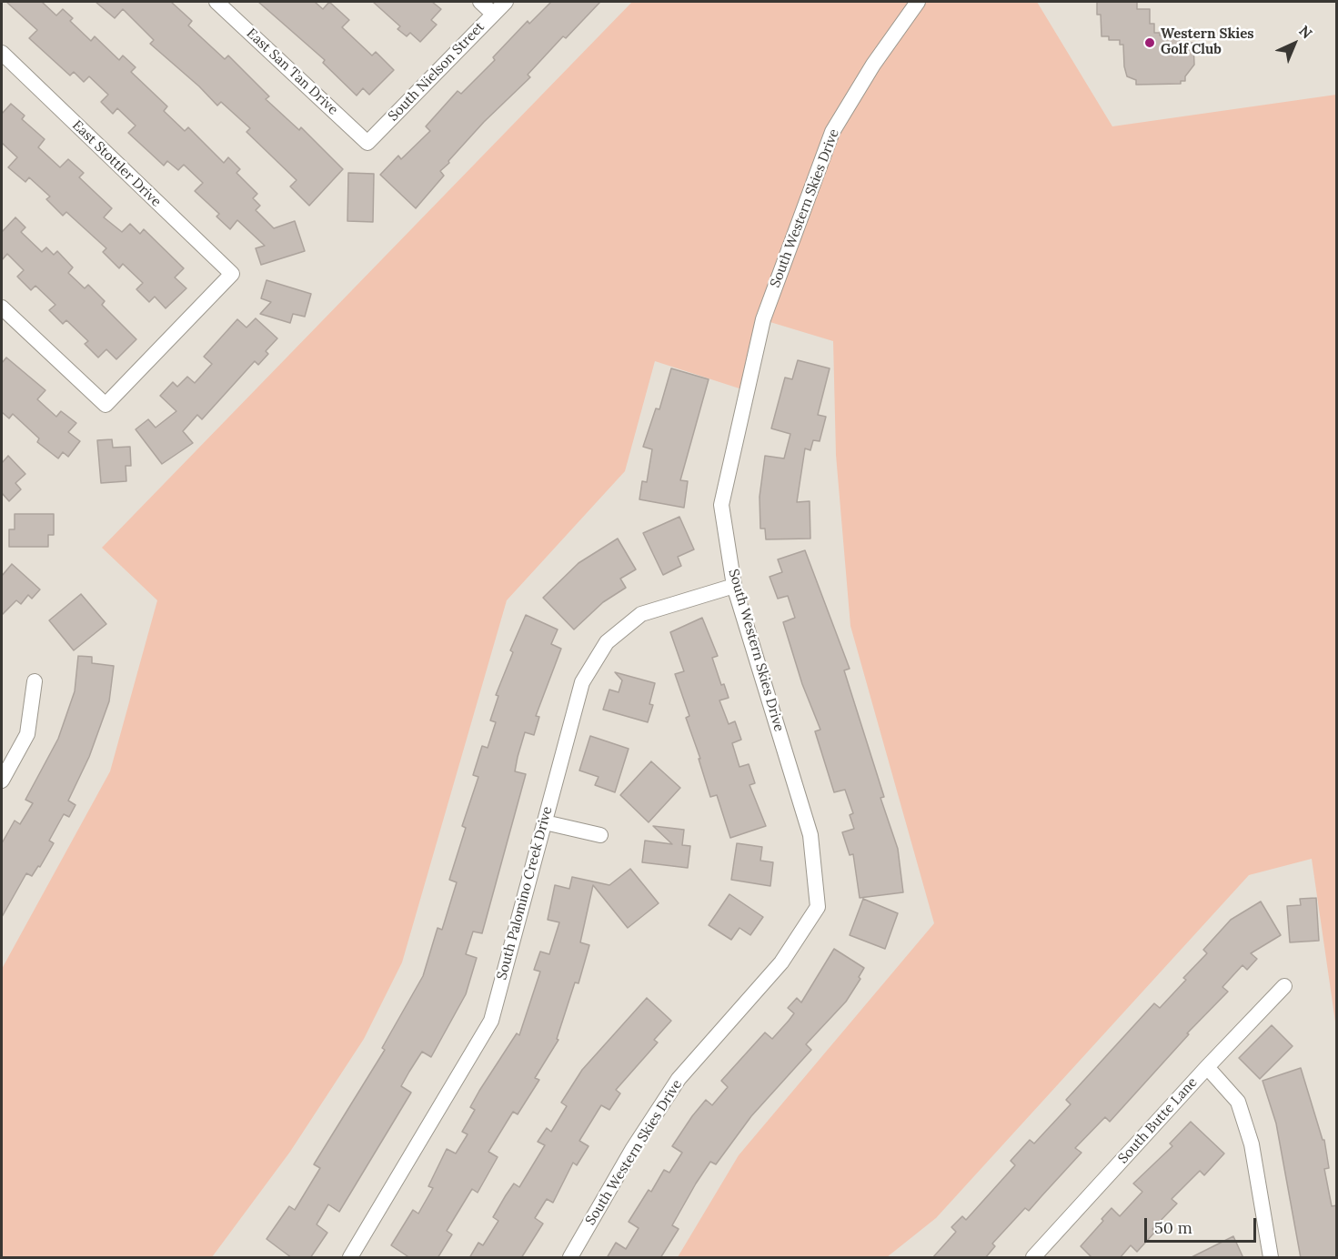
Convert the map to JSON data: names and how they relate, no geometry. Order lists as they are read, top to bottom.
{
  "streets": {
    "street": [
      "East San Tan Drive",
      "South Nielson Street",
      "East Stottler Drive",
      "South Western Skies Drive",
      "South Palomino Creek Drive",
      "South Butte Lane"
    ]
  },
  "crossings": [
    ["East San Tan Drive", "South Nielson Street"],
    ["South Western Skies Drive", "South Palomino Creek Drive"]
  ],
  "places": ["Western Skies Golf Club"],
  "scale_bar": "50 m",
  "north": "top right"
}
